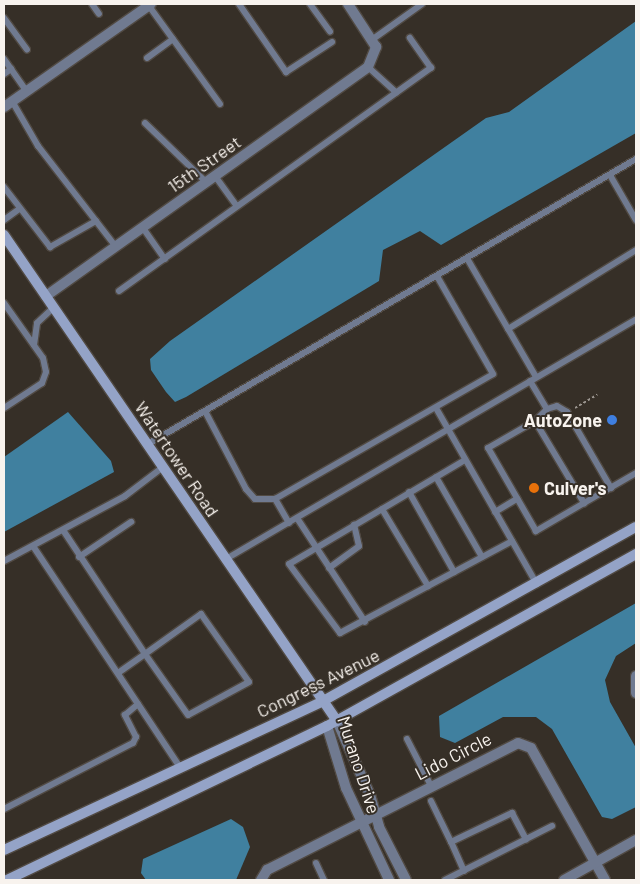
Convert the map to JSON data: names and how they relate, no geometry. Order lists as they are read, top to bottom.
{
  "streets": {
    "street": [
      "15th Street",
      "Watertower Road",
      "Congress Avenue",
      "Lido Circle",
      "Murano Drive"
    ]
  },
  "crossings": [
    ["15th Street", "Watertower Road"],
    ["Watertower Road", "Congress Avenue"],
    ["Watertower Road", "Murano Drive"],
    ["Congress Avenue", "Murano Drive"],
    ["Lido Circle", "Murano Drive"]
  ],
  "places": ["AutoZone", "Culver's"]
}
